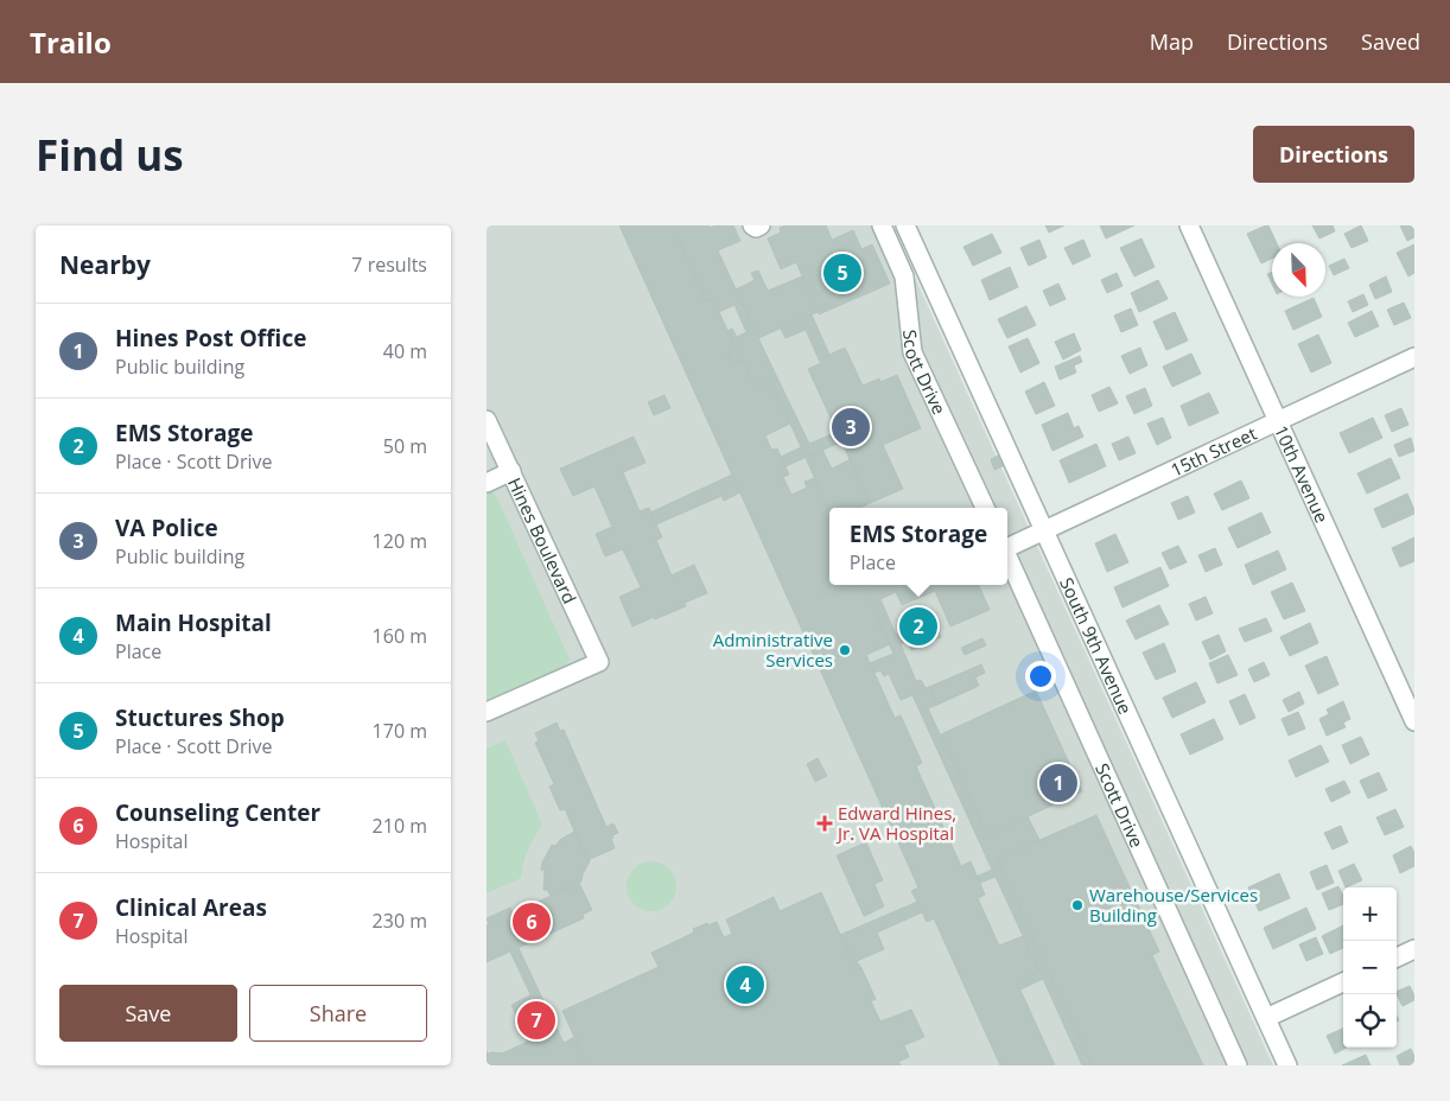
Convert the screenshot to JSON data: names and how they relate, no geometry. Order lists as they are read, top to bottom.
{
  "streets": {
    "street": [
      "Scott Drive",
      "15th Street",
      "10th Avenue",
      "Hines Boulevard",
      "South 9th Avenue"
    ]
  },
  "crossings": [
    ["15th Street", "10th Avenue"],
    ["15th Street", "South 9th Avenue"]
  ],
  "places": {
    "other": ["Administrative Services", "Warehouse/Services Building"],
    "health": ["Edward Hines, Jr. VA Hospital"]
  },
  "north": "bottom right",
  "page": {
    "header": "Trailo",
    "nav": ["Map", "Directions", "Saved"],
    "buttons": [
      "Directions",
      ["Save", "Share"]
    ],
    "title": "Find us",
    "heading": ["Nearby", "7 results"],
    "pins": [
      "5",
      "3",
      "2",
      "1",
      "6",
      "4",
      "7"
    ],
    "list": [
      {
        "mark": "1",
        "name": "Hines Post Office",
        "note": "Public building",
        "value": "40 m"
      },
      {
        "mark": "2",
        "name": "EMS Storage",
        "note": "Place · Scott Drive",
        "value": "50 m"
      },
      {
        "mark": "3",
        "name": "VA Police",
        "note": "Public building",
        "value": "120 m"
      },
      {
        "mark": "4",
        "name": "Main Hospital",
        "note": "Place",
        "value": "160 m"
      },
      {
        "mark": "5",
        "name": "Stuctures Shop",
        "note": "Place · Scott Drive",
        "value": "170 m"
      },
      {
        "mark": "6",
        "name": "Counseling Center",
        "note": "Hospital",
        "value": "210 m"
      },
      {
        "mark": "7",
        "name": "Clinical Areas",
        "note": "Hospital",
        "value": "230 m"
      }
    ],
    "popup": ["EMS Storage", "Place"],
    "map_buttons": ["+", "−"]
  }
}
